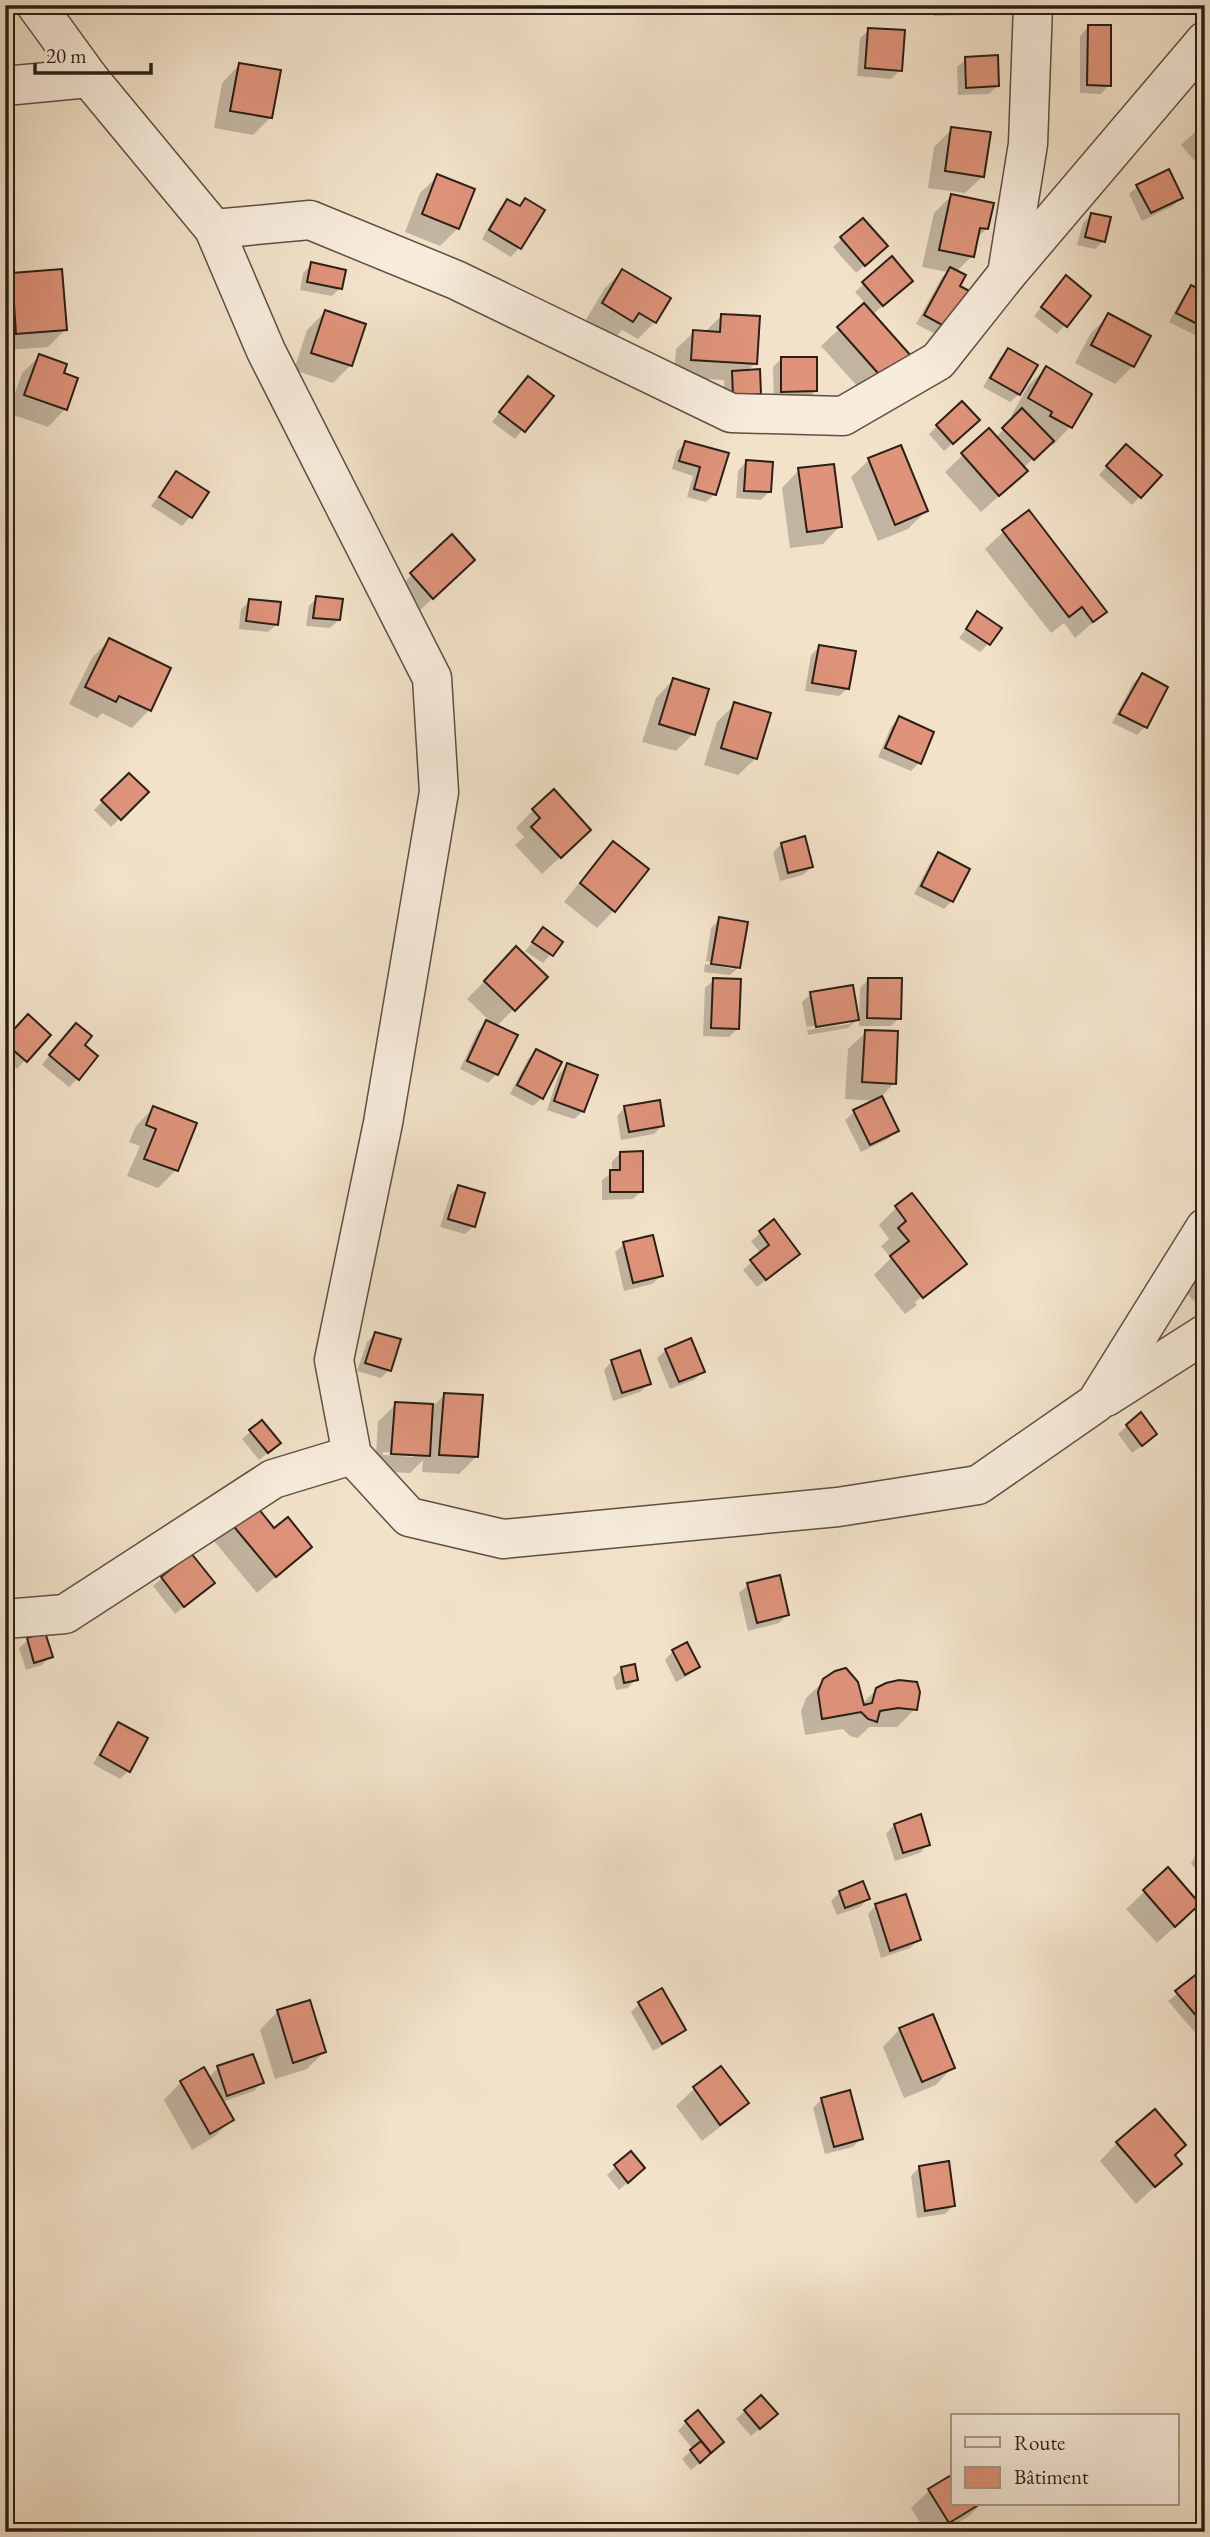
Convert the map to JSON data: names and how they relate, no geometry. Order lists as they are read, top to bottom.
{
  "legend": ["Route", "Bâtiment"],
  "scale_bar": "20 m"
}
